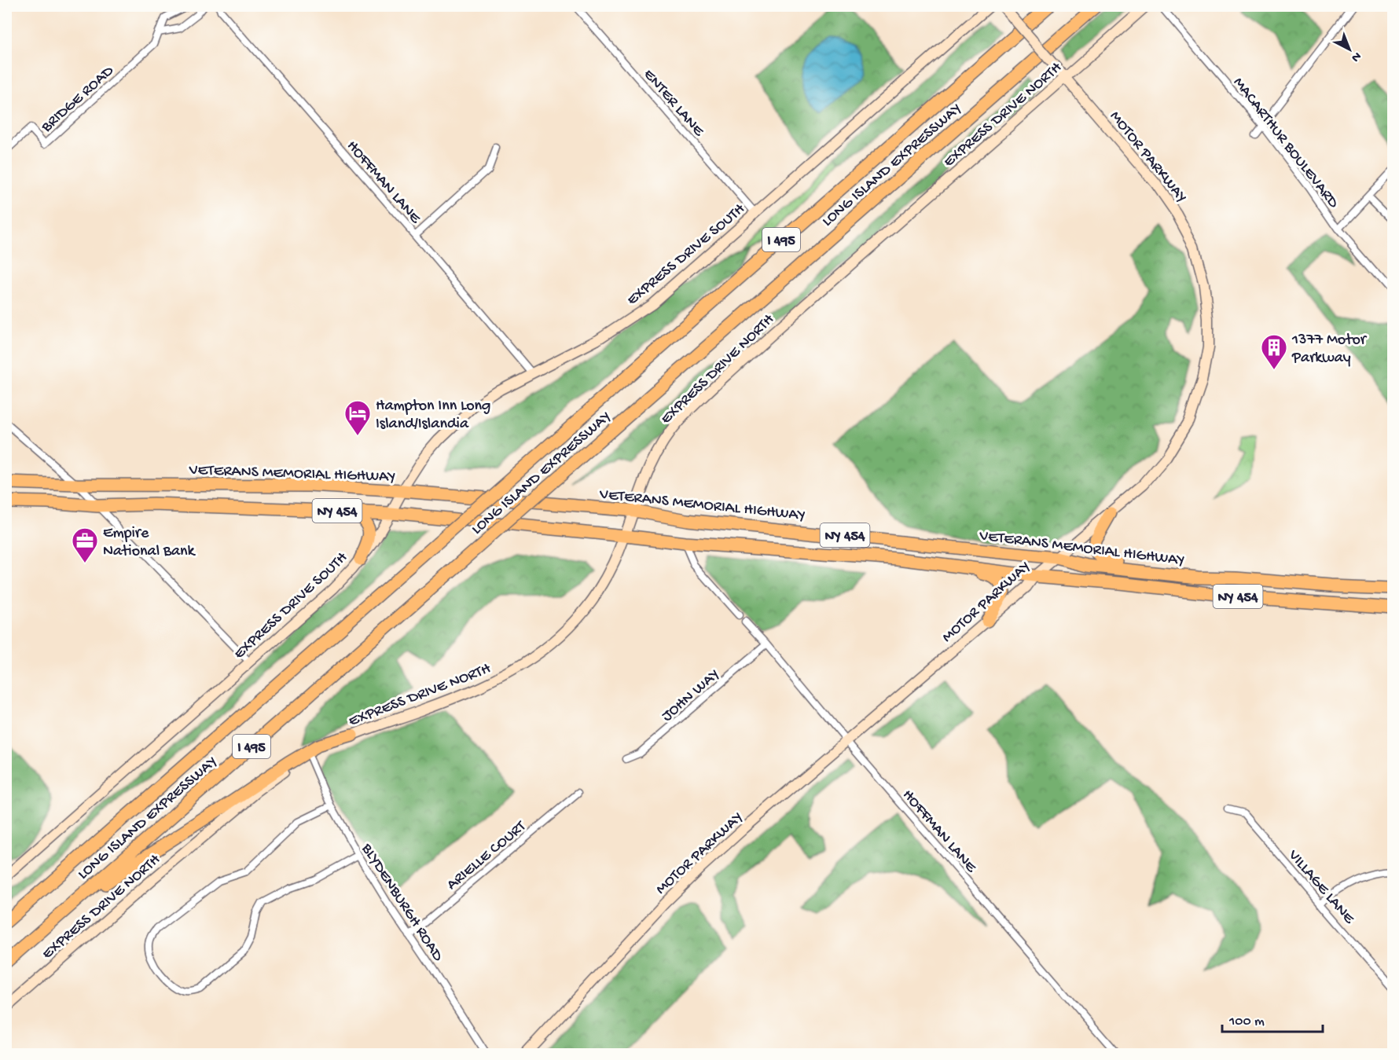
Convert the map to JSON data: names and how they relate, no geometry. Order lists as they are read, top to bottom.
{
  "streets": {
    "highway": [
      "LONG ISLAND EXPRESSWAY",
      "I 495",
      "VETERANS MEMORIAL HIGHWAY",
      "NY 454"
    ],
    "main road": ["EXPRESS DRIVE NORTH", "MOTOR PARKWAY", "EXPRESS DRIVE SOUTH"],
    "street": [
      "BRIDGE ROAD",
      "ENTER LANE",
      "MACARTHUR BOULEVARD",
      "HOFFMAN LANE",
      "JOHN WAY",
      "ARIELLE COURT",
      "VILLAGE LANE",
      "BLYDENBURGH ROAD"
    ]
  },
  "crossings": [
    ["ENTER LANE", "EXPRESS DRIVE SOUTH"],
    ["EXPRESS DRIVE NORTH", "MOTOR PARKWAY"],
    ["EXPRESS DRIVE NORTH", "VETERANS MEMORIAL HIGHWAY"],
    ["EXPRESS DRIVE NORTH", "BLYDENBURGH ROAD"],
    ["MOTOR PARKWAY", "HOFFMAN LANE"],
    ["MOTOR PARKWAY", "VETERANS MEMORIAL HIGHWAY"],
    ["HOFFMAN LANE", "EXPRESS DRIVE SOUTH"],
    ["HOFFMAN LANE", "JOHN WAY"],
    ["EXPRESS DRIVE SOUTH", "VETERANS MEMORIAL HIGHWAY"],
    ["ARIELLE COURT", "BLYDENBURGH ROAD"]
  ],
  "places": {
    "building": ["1377 Motor Parkway"],
    "hotel": ["Hampton Inn Long Island/Islandia"],
    "office": ["Empire National Bank"]
  },
  "scale_bar": "100 m",
  "north": "bottom right"
}
